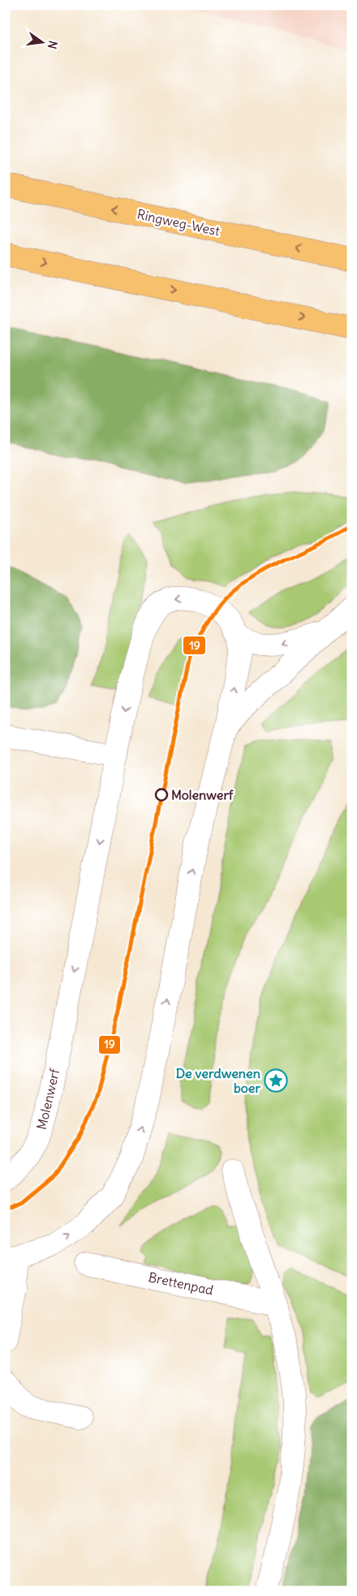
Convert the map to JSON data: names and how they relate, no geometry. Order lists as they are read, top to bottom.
{
  "streets": {
    "highway": ["Ringweg-West"],
    "street": ["Molenwerf", "Brettenpad"]
  },
  "places": {
    "other": ["Molenwerf"],
    "place": ["De verdwenen boer"]
  },
  "lines": ["transit line 19"],
  "north": "right"
}
